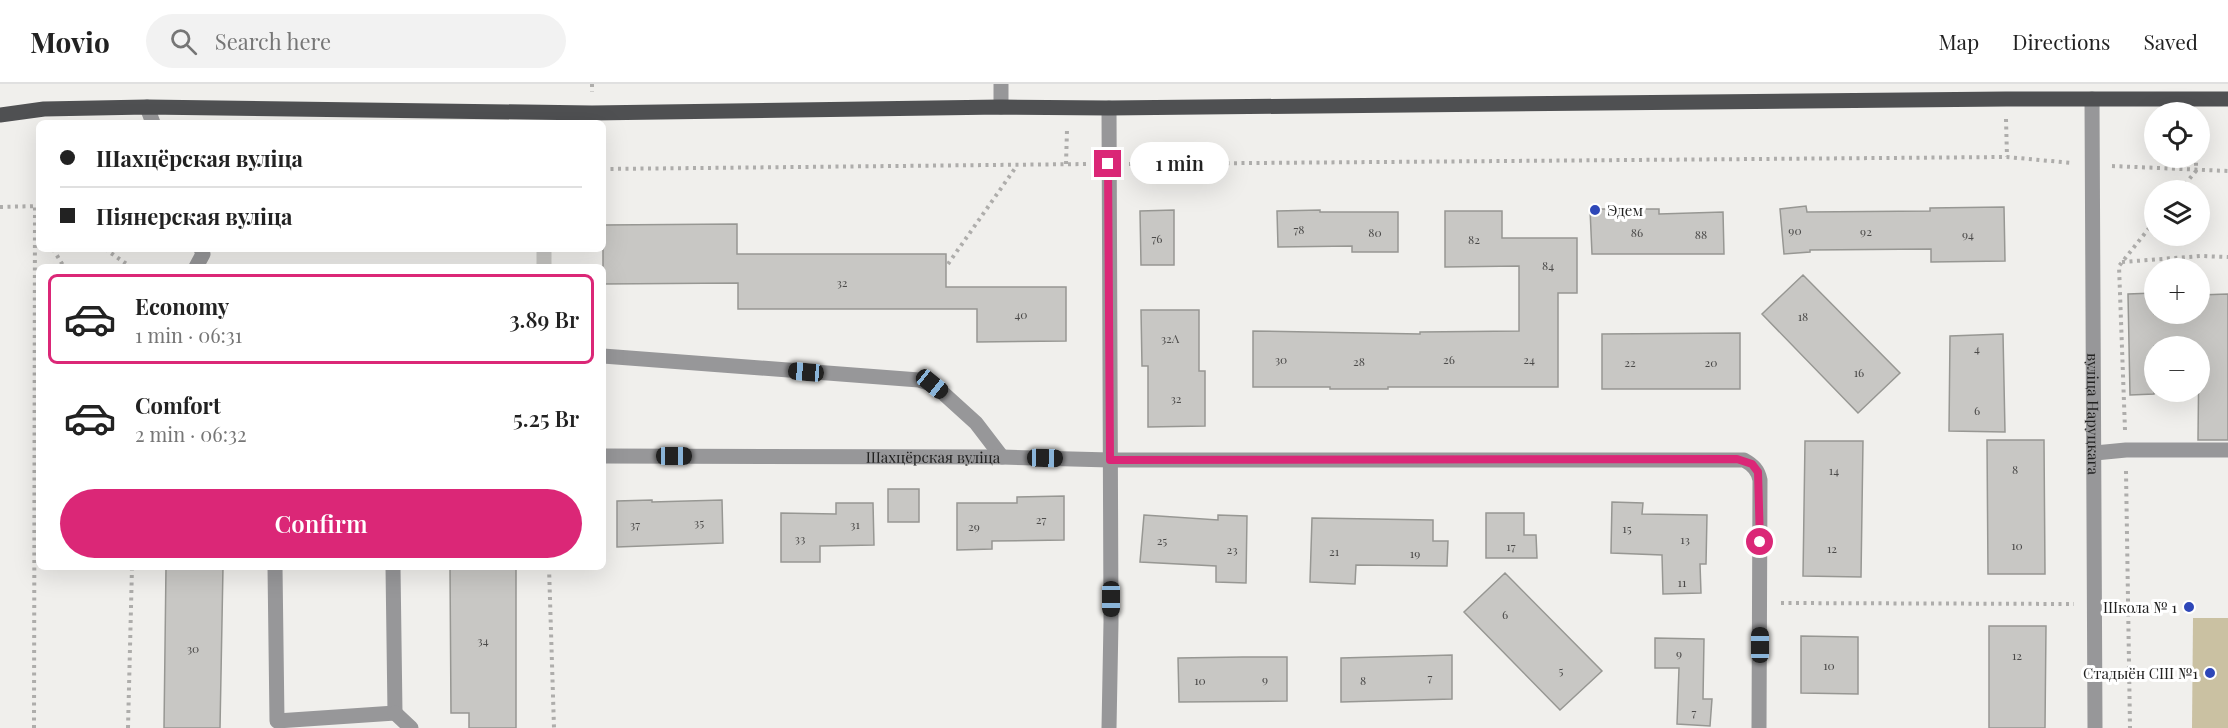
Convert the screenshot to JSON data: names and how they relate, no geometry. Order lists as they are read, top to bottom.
{
  "streets": {
    "street": ["вуліца Наруцкага", "Шахцёрская вуліца"]
  },
  "places": ["Эдем", "Школа № 1", "Стадыён СШ №1"],
  "house_numbers": [
    "78",
    "90",
    "92",
    "80",
    "86",
    "88",
    "94",
    "76",
    "82",
    "84",
    "32",
    "40",
    "18",
    "32А",
    "4",
    "30",
    "26",
    "24",
    "28",
    "22",
    "20",
    "16",
    "32",
    "6",
    "8",
    "14",
    "27",
    "35",
    "37",
    "31",
    "29",
    "15",
    "33",
    "13",
    "25",
    "10",
    "17",
    "12",
    "23",
    "21",
    "19",
    "11",
    "6",
    "34",
    "30",
    "9",
    "12",
    "10",
    "5",
    "7",
    "9",
    "10",
    "8",
    "7"
  ],
  "page": {
    "header": "Movio",
    "search": "Search here",
    "nav": ["Map", "Directions", "Saved"],
    "map_buttons": ["+", "−"],
    "banner": ["Шахцёрская вуліца", "Піянерская вуліца"],
    "bubble": "1 min",
    "list": [
      {
        "name": "Economy",
        "note": "1 min · 06:31",
        "value": "3.89 Br"
      },
      {
        "name": "Comfort",
        "note": "2 min · 06:32",
        "value": "5.25 Br"
      }
    ],
    "buttons": "Confirm"
  }
}
